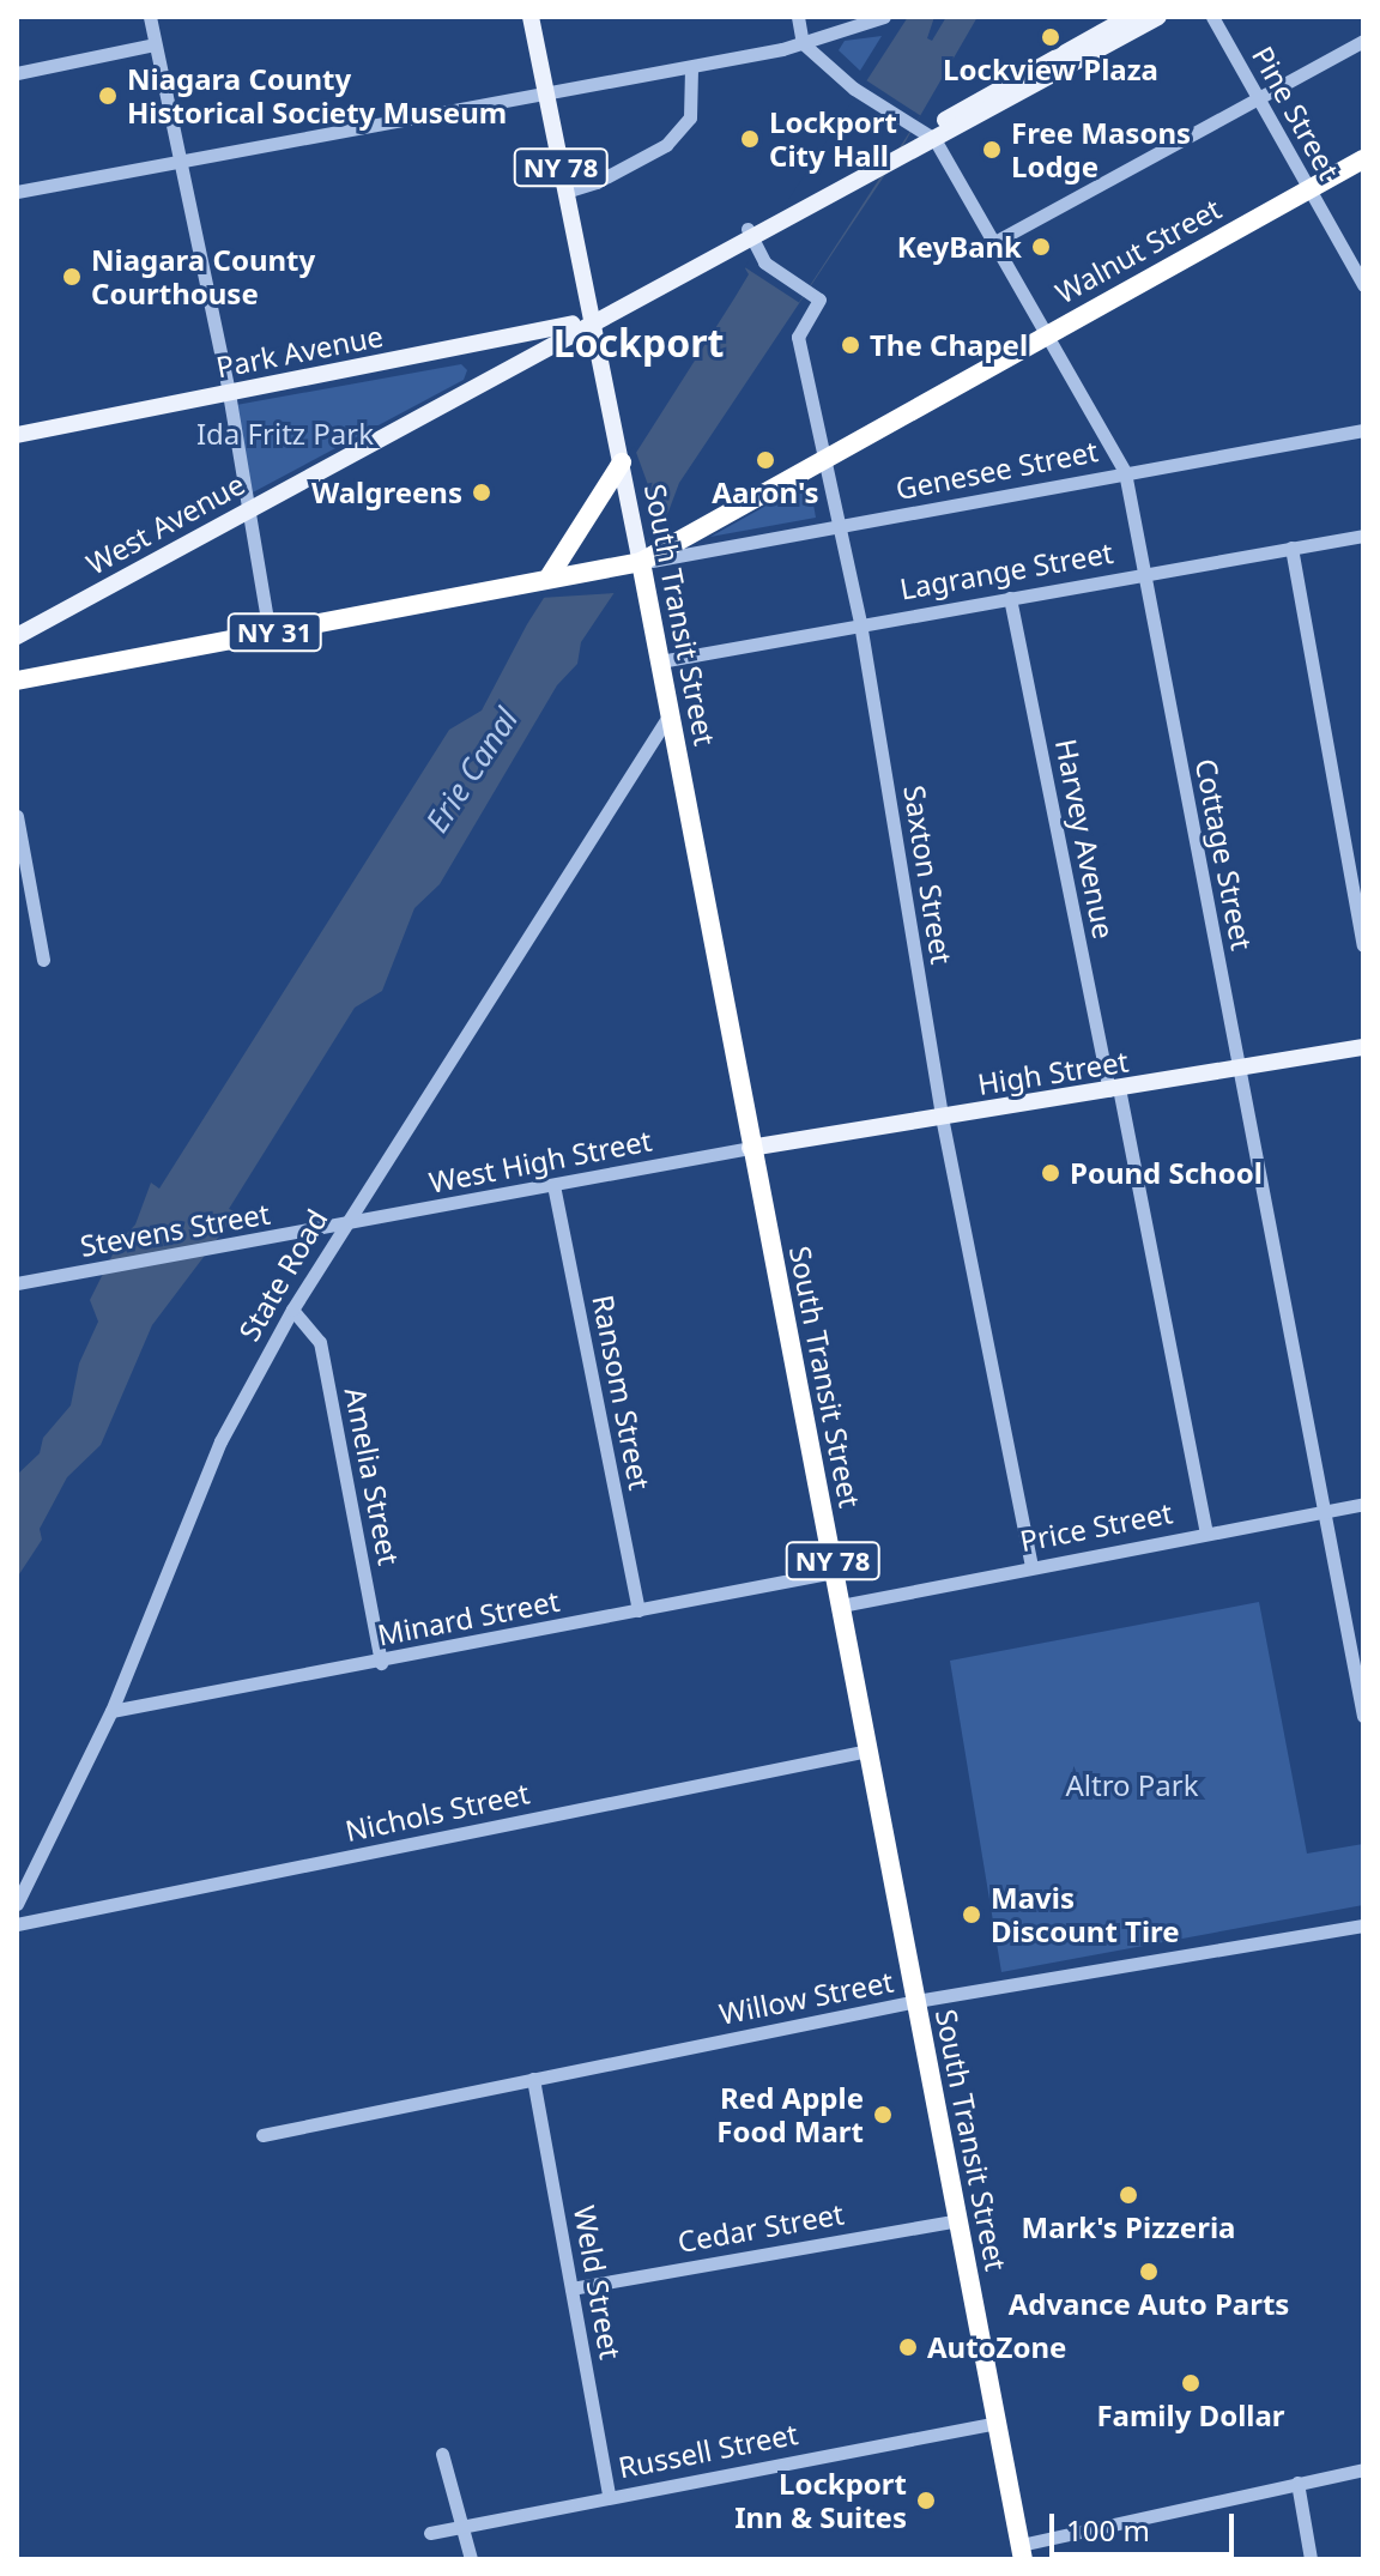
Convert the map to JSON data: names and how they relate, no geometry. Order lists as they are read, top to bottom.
{
  "streets": {
    "highway": [
      "NY 78",
      "Walnut Street",
      "South Transit Street",
      "NY 31"
    ],
    "main road": ["Park Avenue", "West Avenue", "High Street"],
    "street": [
      "Pine Street",
      "Genesee Street",
      "Lagrange Street",
      "Harvey Avenue",
      "Cottage Street",
      "Saxton Street",
      "West High Street",
      "Stevens Street",
      "State Road",
      "Ransom Street",
      "Amelia Street",
      "Price Street",
      "Minard Street",
      "Nichols Street",
      "Willow Street",
      "Cedar Street",
      "Weld Street",
      "Russell Street"
    ]
  },
  "crossings": [
    ["Pine Street", "Walnut Street"],
    ["NY 78", "Park Avenue"],
    ["NY 78", "West Avenue"],
    ["NY 78", "South Transit Street"],
    ["Walnut Street", "Genesee Street"],
    ["Walnut Street", "South Transit Street"],
    ["Walnut Street", "NY 31"],
    ["Walnut Street", "Cottage Street"],
    ["Walnut Street", "Saxton Street"],
    ["Park Avenue", "West Avenue"],
    ["Park Avenue", "South Transit Street"],
    ["Genesee Street", "South Transit Street"],
    ["Genesee Street", "NY 31"],
    ["Genesee Street", "Cottage Street"],
    ["Genesee Street", "Saxton Street"],
    ["West Avenue", "South Transit Street"],
    ["Lagrange Street", "South Transit Street"],
    ["Lagrange Street", "Harvey Avenue"],
    ["Lagrange Street", "Cottage Street"],
    ["Lagrange Street", "Saxton Street"],
    ["South Transit Street", "NY 31"],
    ["South Transit Street", "High Street"],
    ["South Transit Street", "West High Street"],
    ["South Transit Street", "State Road"],
    ["South Transit Street", "Price Street"],
    ["South Transit Street", "Minard Street"],
    ["South Transit Street", "Nichols Street"],
    ["South Transit Street", "Willow Street"],
    ["South Transit Street", "Cedar Street"],
    ["South Transit Street", "Russell Street"],
    ["Harvey Avenue", "High Street"],
    ["Harvey Avenue", "Price Street"],
    ["Cottage Street", "High Street"],
    ["Cottage Street", "Price Street"],
    ["Saxton Street", "High Street"],
    ["Saxton Street", "Price Street"],
    ["High Street", "West High Street"],
    ["West High Street", "Stevens Street"],
    ["West High Street", "State Road"],
    ["West High Street", "Ransom Street"],
    ["Stevens Street", "State Road"],
    ["State Road", "Amelia Street"],
    ["State Road", "Minard Street"],
    ["Ransom Street", "Minard Street"],
    ["Amelia Street", "Minard Street"],
    ["Willow Street", "Weld Street"],
    ["Cedar Street", "Weld Street"],
    ["Weld Street", "Russell Street"]
  ],
  "districts": ["Lockport"],
  "water": ["Erie Canal"],
  "parks": ["Ida Fritz Park", "Altro Park"],
  "places": [
    "Lockview Plaza",
    "Niagara County Historical Society Museum",
    "Lockport City Hall",
    "Free Masons Lodge",
    "KeyBank",
    "Niagara County Courthouse",
    "The Chapel",
    "Aaron's",
    "Walgreens",
    "Pound School",
    "Mavis Discount Tire",
    "Red Apple Food Mart",
    "Mark's Pizzeria",
    "Advance Auto Parts",
    "AutoZone",
    "Family Dollar",
    "Lockport Inn & Suites"
  ],
  "scale_bar": "100 m"
}
